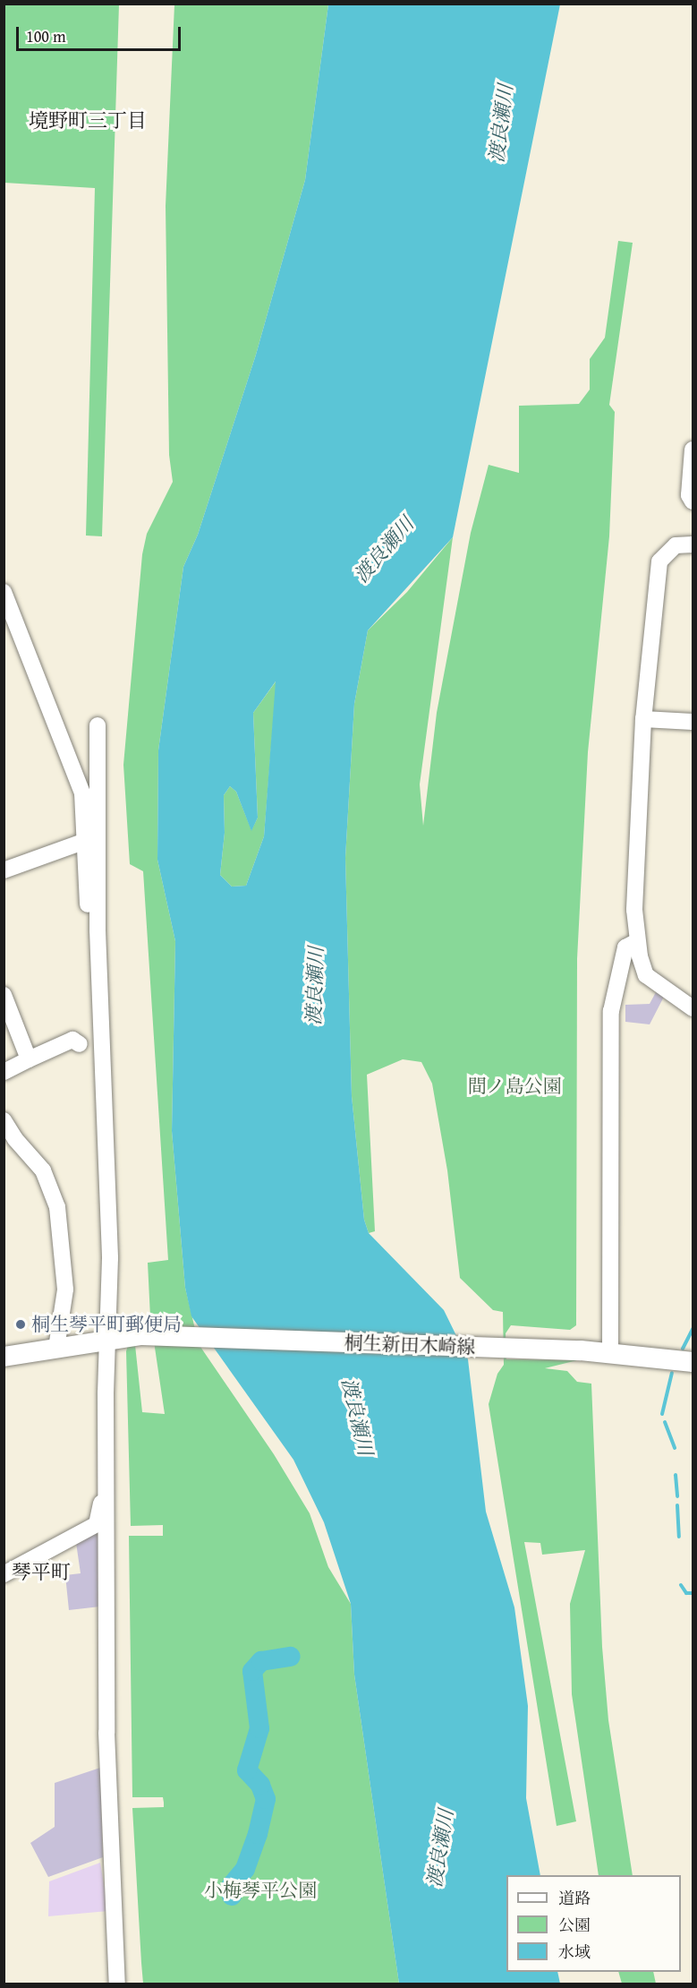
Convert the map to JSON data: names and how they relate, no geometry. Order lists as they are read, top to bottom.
{
  "streets": {
    "main road": ["桐生新田木崎線"]
  },
  "districts": ["境野町三丁目", "琴平町"],
  "water": ["渡良瀬川"],
  "parks": ["間ノ島公園", "小梅琴平公園"],
  "places": ["桐生琴平町郵便局"],
  "legend": ["道路", "公園", "水域"],
  "scale_bar": "100 m"
}
